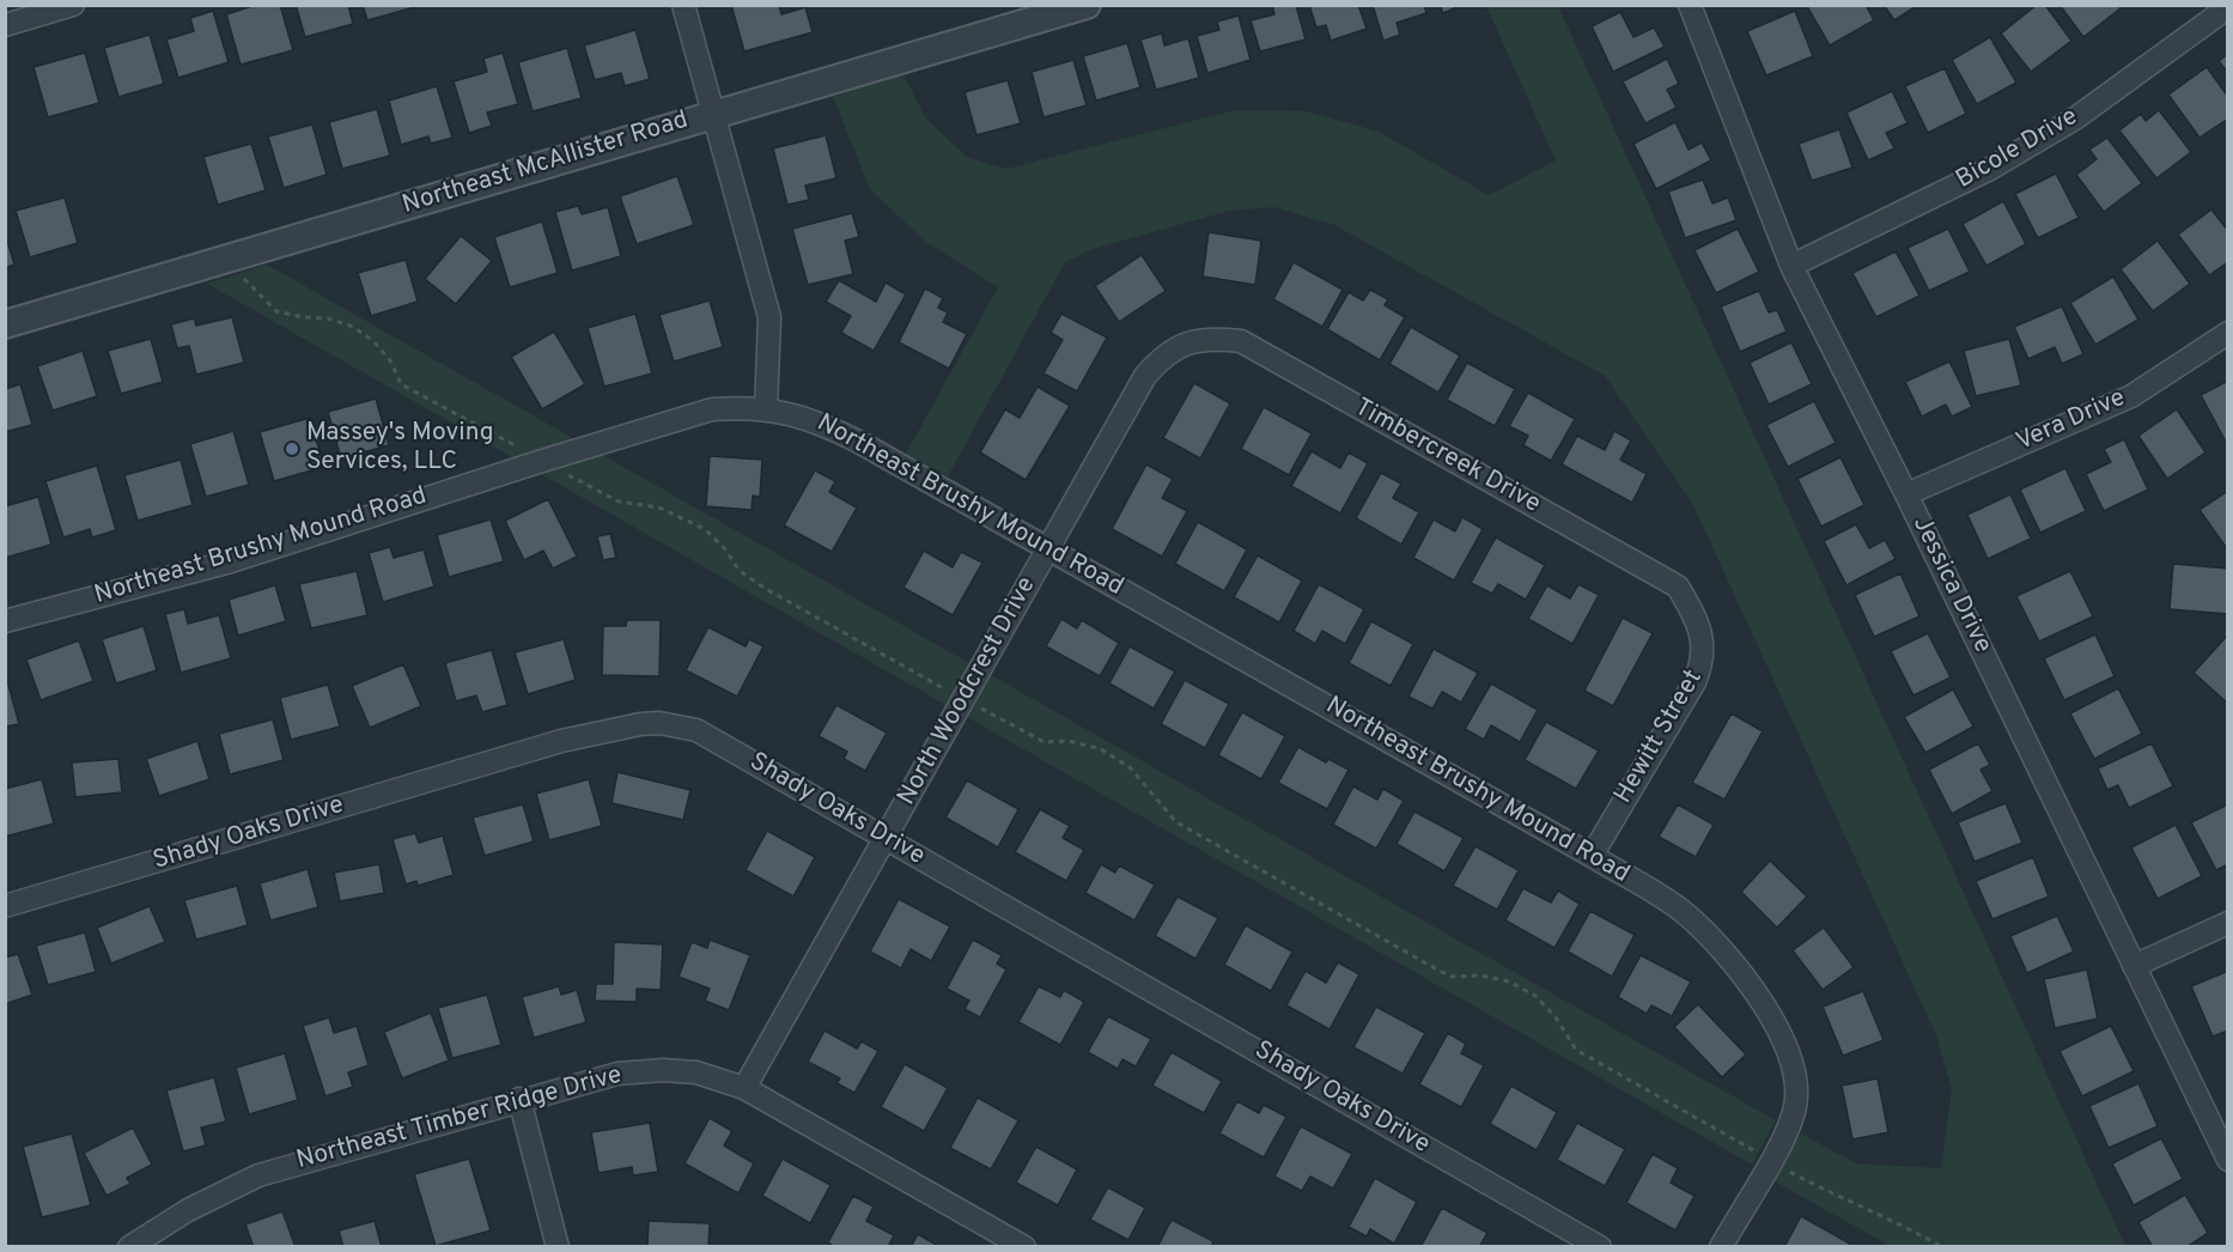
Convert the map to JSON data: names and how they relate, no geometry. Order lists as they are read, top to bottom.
{
  "streets": {
    "street": [
      "Bicole Drive",
      "Northeast McAllister Road",
      "Vera Drive",
      "Timbercreek Drive",
      "Northeast Brushy Mound Road",
      "Jessica Drive",
      "North Woodcrest Drive",
      "Hewitt Street",
      "Shady Oaks Drive",
      "Northeast Timber Ridge Drive"
    ]
  },
  "crossings": [
    ["Bicole Drive", "Jessica Drive"],
    ["Vera Drive", "Jessica Drive"],
    ["Timbercreek Drive", "North Woodcrest Drive"],
    ["Timbercreek Drive", "Hewitt Street"],
    ["Northeast Brushy Mound Road", "North Woodcrest Drive"],
    ["Northeast Brushy Mound Road", "Hewitt Street"],
    ["North Woodcrest Drive", "Shady Oaks Drive"],
    ["North Woodcrest Drive", "Northeast Timber Ridge Drive"]
  ],
  "places": ["Massey's Moving Services, LLC"]
}
